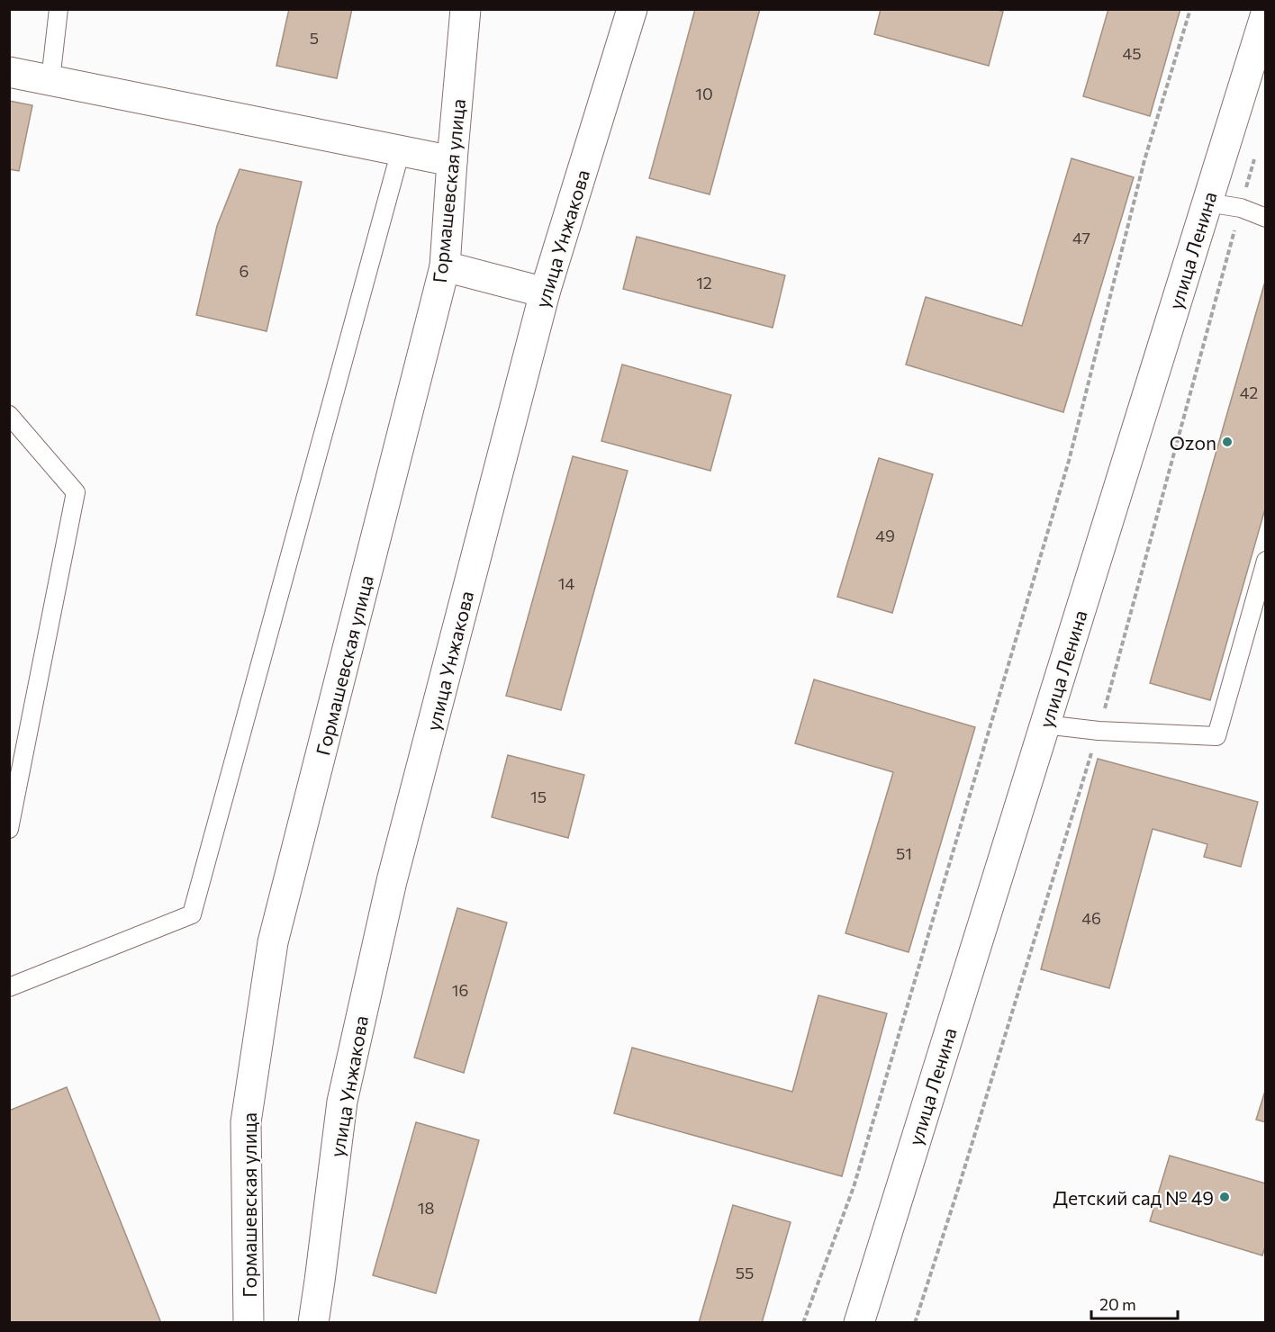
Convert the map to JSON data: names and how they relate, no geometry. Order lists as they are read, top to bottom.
{
  "streets": {
    "street": ["Гормашевская улица", "улица Унжакова", "улица Ленина"]
  },
  "places": ["Ozon", "Детский сад № 49"],
  "house_numbers": [
    "5",
    "45",
    "10",
    "47",
    "6",
    "12",
    "42",
    "49",
    "14",
    "15",
    "51",
    "46",
    "16",
    "18",
    "55"
  ],
  "scale_bar": "20 m"
}
